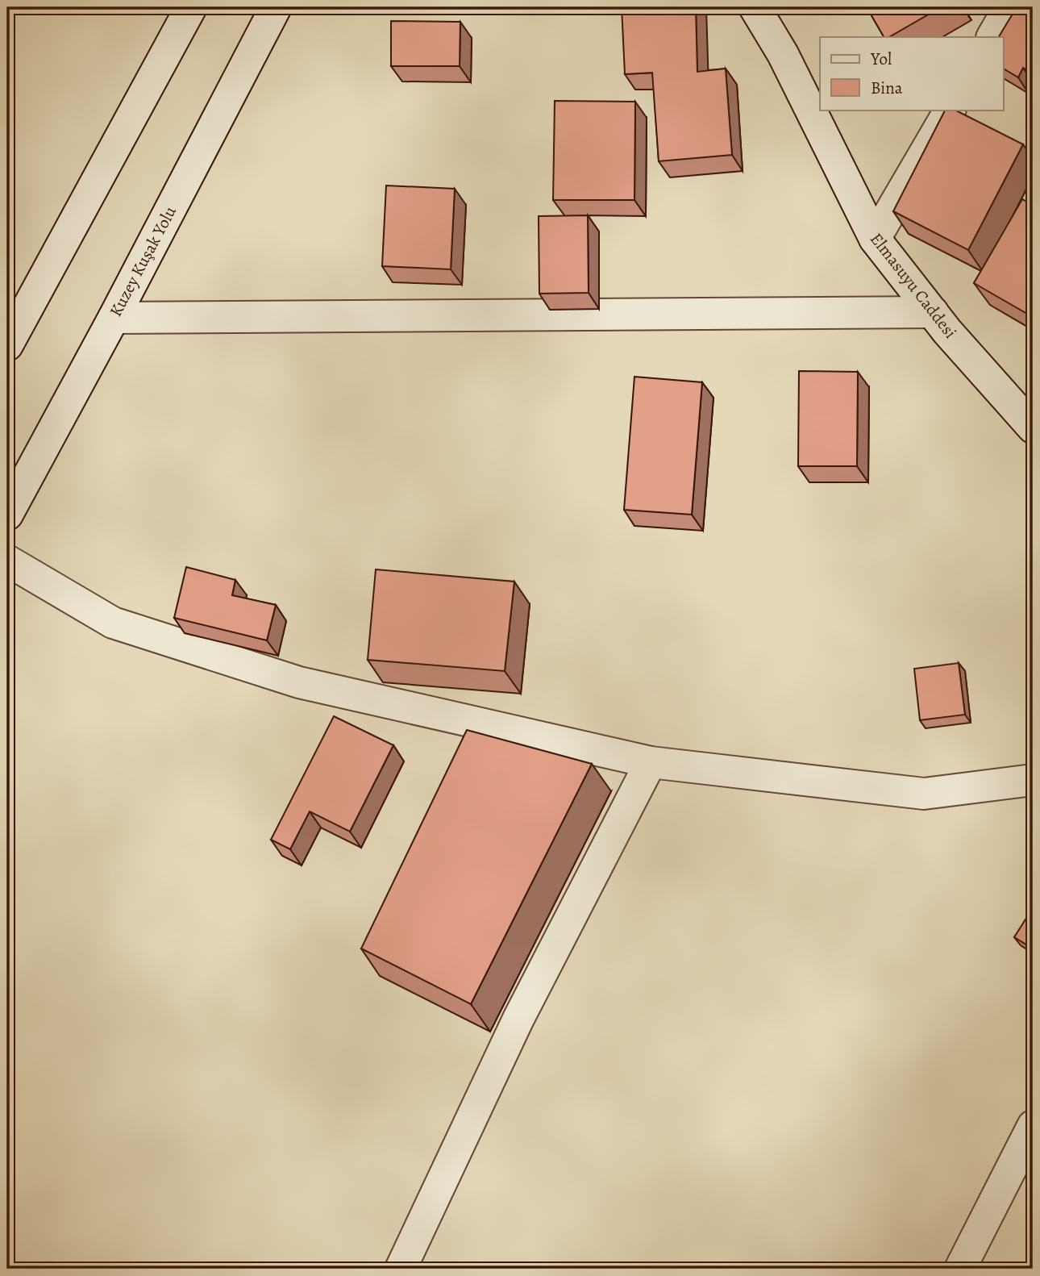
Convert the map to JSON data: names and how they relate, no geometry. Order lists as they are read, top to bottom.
{
  "streets": {
    "street": ["Kuzey Kuşak Yolu", "Elmasuyu Caddesi"]
  },
  "legend": ["Yol", "Bina"]
}
